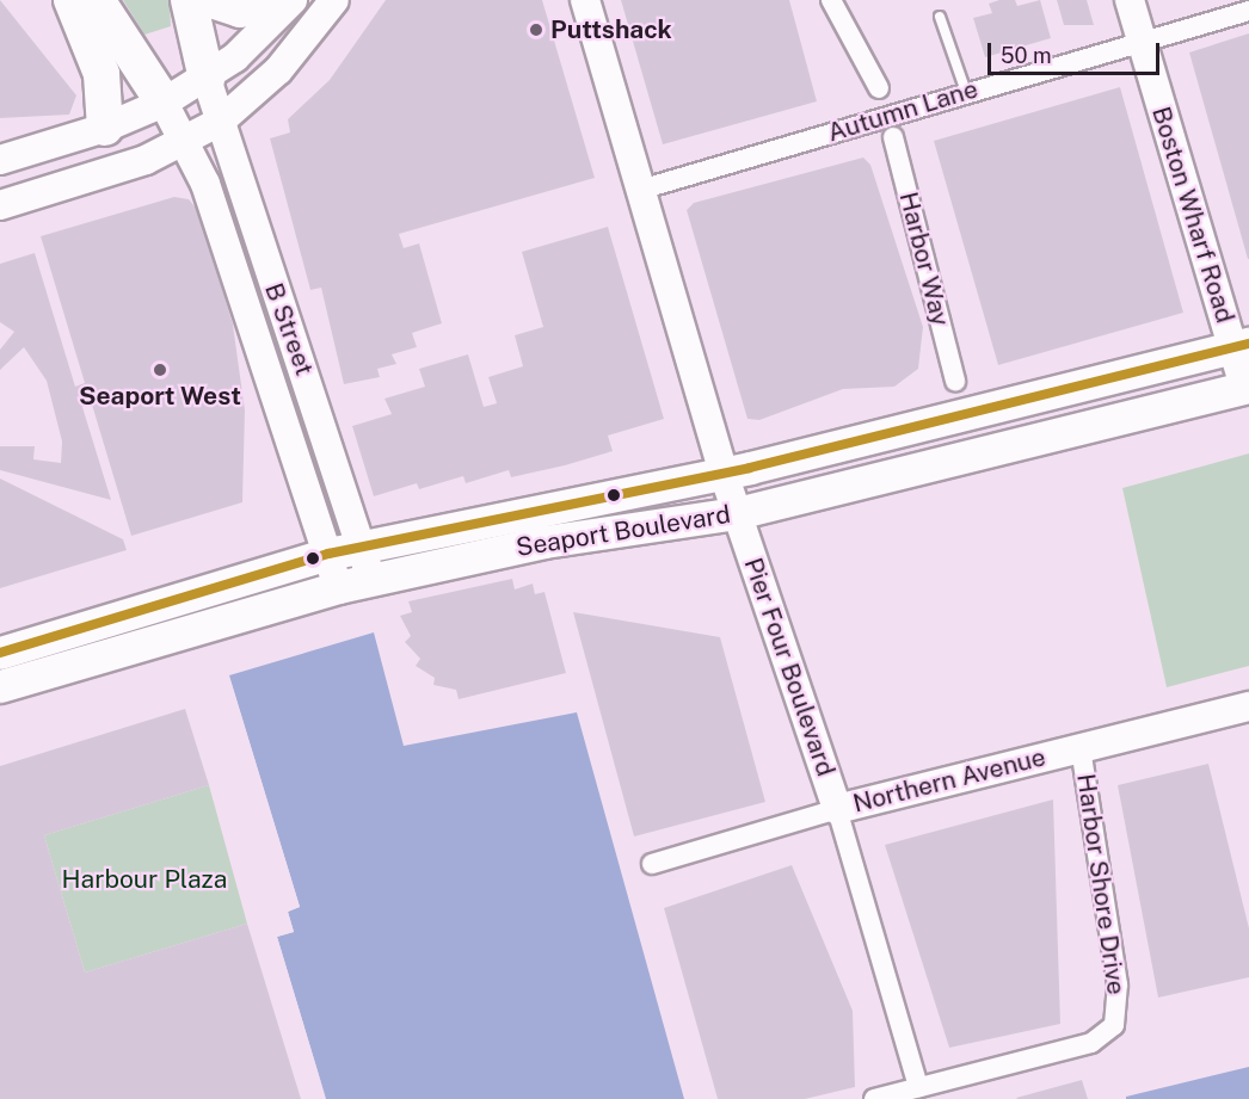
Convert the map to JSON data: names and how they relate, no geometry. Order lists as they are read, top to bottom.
{
  "streets": {
    "main road": [
      "Boston Wharf Road",
      "B Street",
      "Seaport Boulevard",
      "Pier Four Boulevard",
      "Northern Avenue"
    ],
    "street": ["Autumn Lane", "Harbor Way", "Harbor Shore Drive"]
  },
  "crossings": [
    ["Autumn Lane", "Boston Wharf Road"],
    ["Autumn Lane", "Pier Four Boulevard"],
    ["Boston Wharf Road", "Seaport Boulevard"],
    ["B Street", "Seaport Boulevard"],
    ["Seaport Boulevard", "Pier Four Boulevard"],
    ["Pier Four Boulevard", "Northern Avenue"],
    ["Pier Four Boulevard", "Harbor Shore Drive"],
    ["Northern Avenue", "Harbor Shore Drive"]
  ],
  "parks": ["Harbour Plaza"],
  "places": ["Puttshack", "Seaport West"],
  "scale_bar": "50 m"
}
